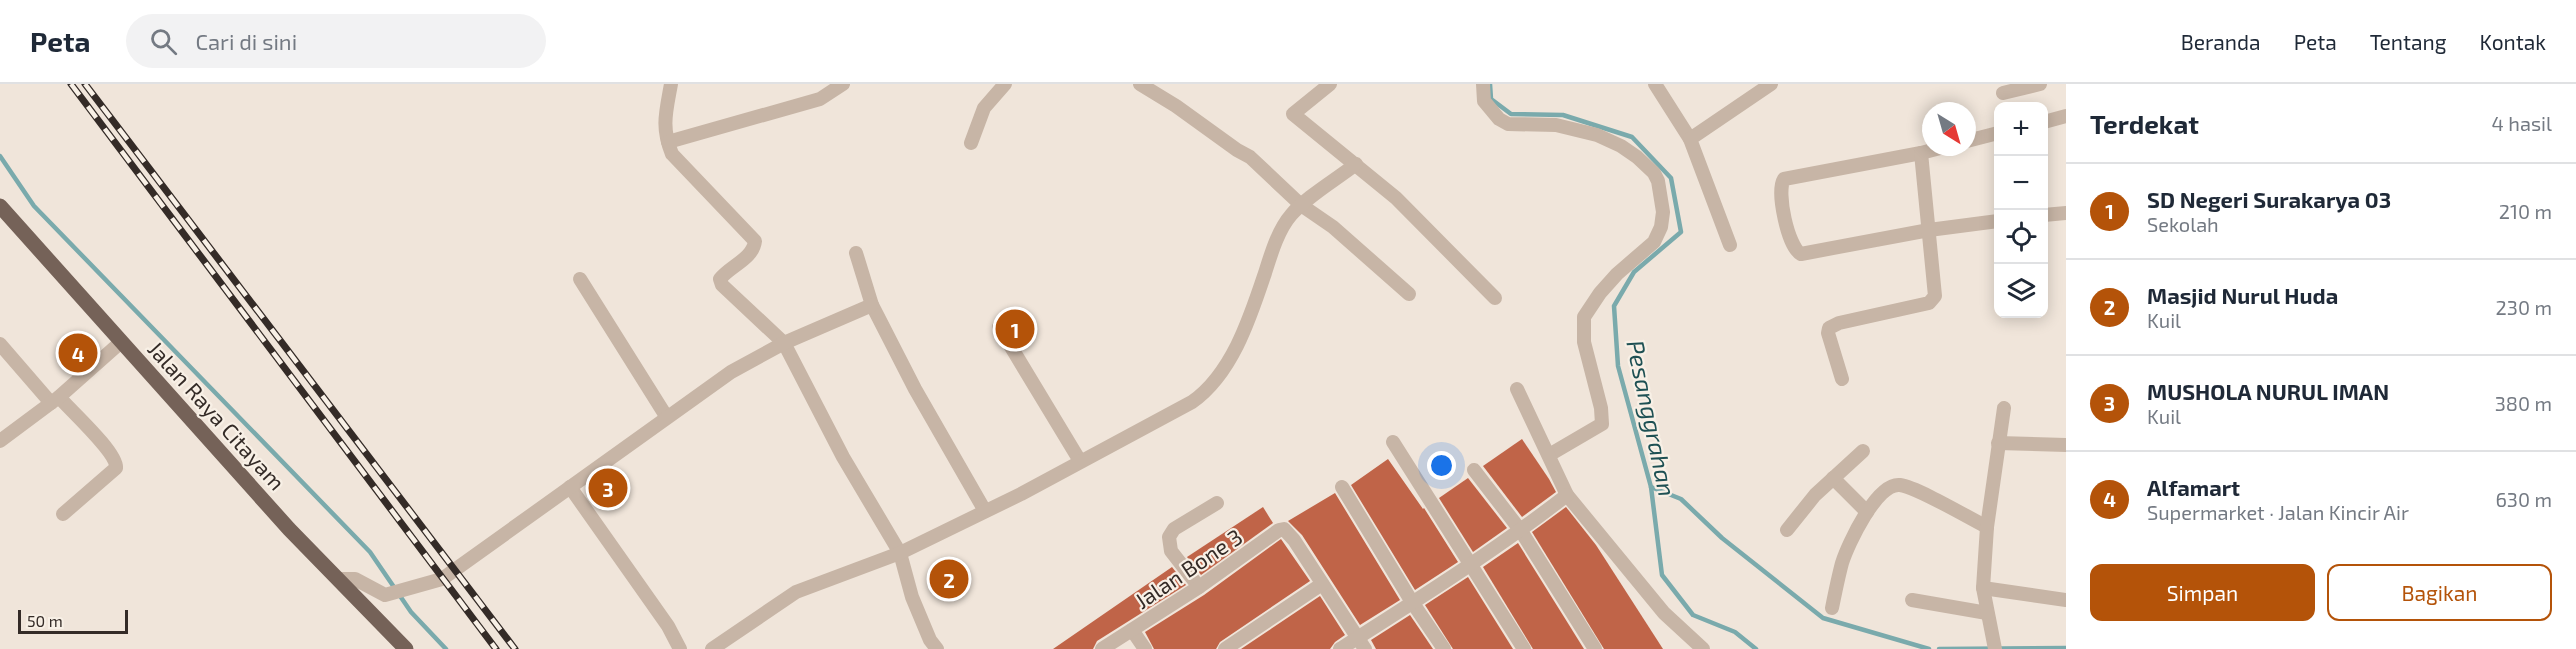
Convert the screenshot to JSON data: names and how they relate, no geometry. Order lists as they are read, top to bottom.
{
  "streets": {
    "main road": ["Jalan Raya Citayam"],
    "street": ["Jalan Bone 3"]
  },
  "water": ["Pesanggrahan"],
  "scale_bar": "50 m",
  "north": "bottom right",
  "page": {
    "header": "Peta",
    "search": "Cari di sini",
    "nav": [
      "Beranda",
      "Peta",
      "Tentang",
      "Kontak"
    ],
    "heading": ["Terdekat", "4 hasil"],
    "map_buttons": ["+", "−"],
    "list": [
      {
        "mark": "1",
        "name": "SD Negeri Surakarya 03",
        "note": "Sekolah",
        "value": "210 m"
      },
      {
        "mark": "2",
        "name": "Masjid Nurul Huda",
        "note": "Kuil",
        "value": "230 m"
      },
      {
        "mark": "3",
        "name": "MUSHOLA NURUL IMAN",
        "note": "Kuil",
        "value": "380 m"
      },
      {
        "mark": "4",
        "name": "Alfamart",
        "note": "Supermarket · Jalan Kincir Air",
        "value": "630 m"
      }
    ],
    "pins": [
      "1",
      "4",
      "3",
      "2"
    ],
    "buttons": ["Simpan", "Bagikan"],
    "scale": "50 m"
  }
}
